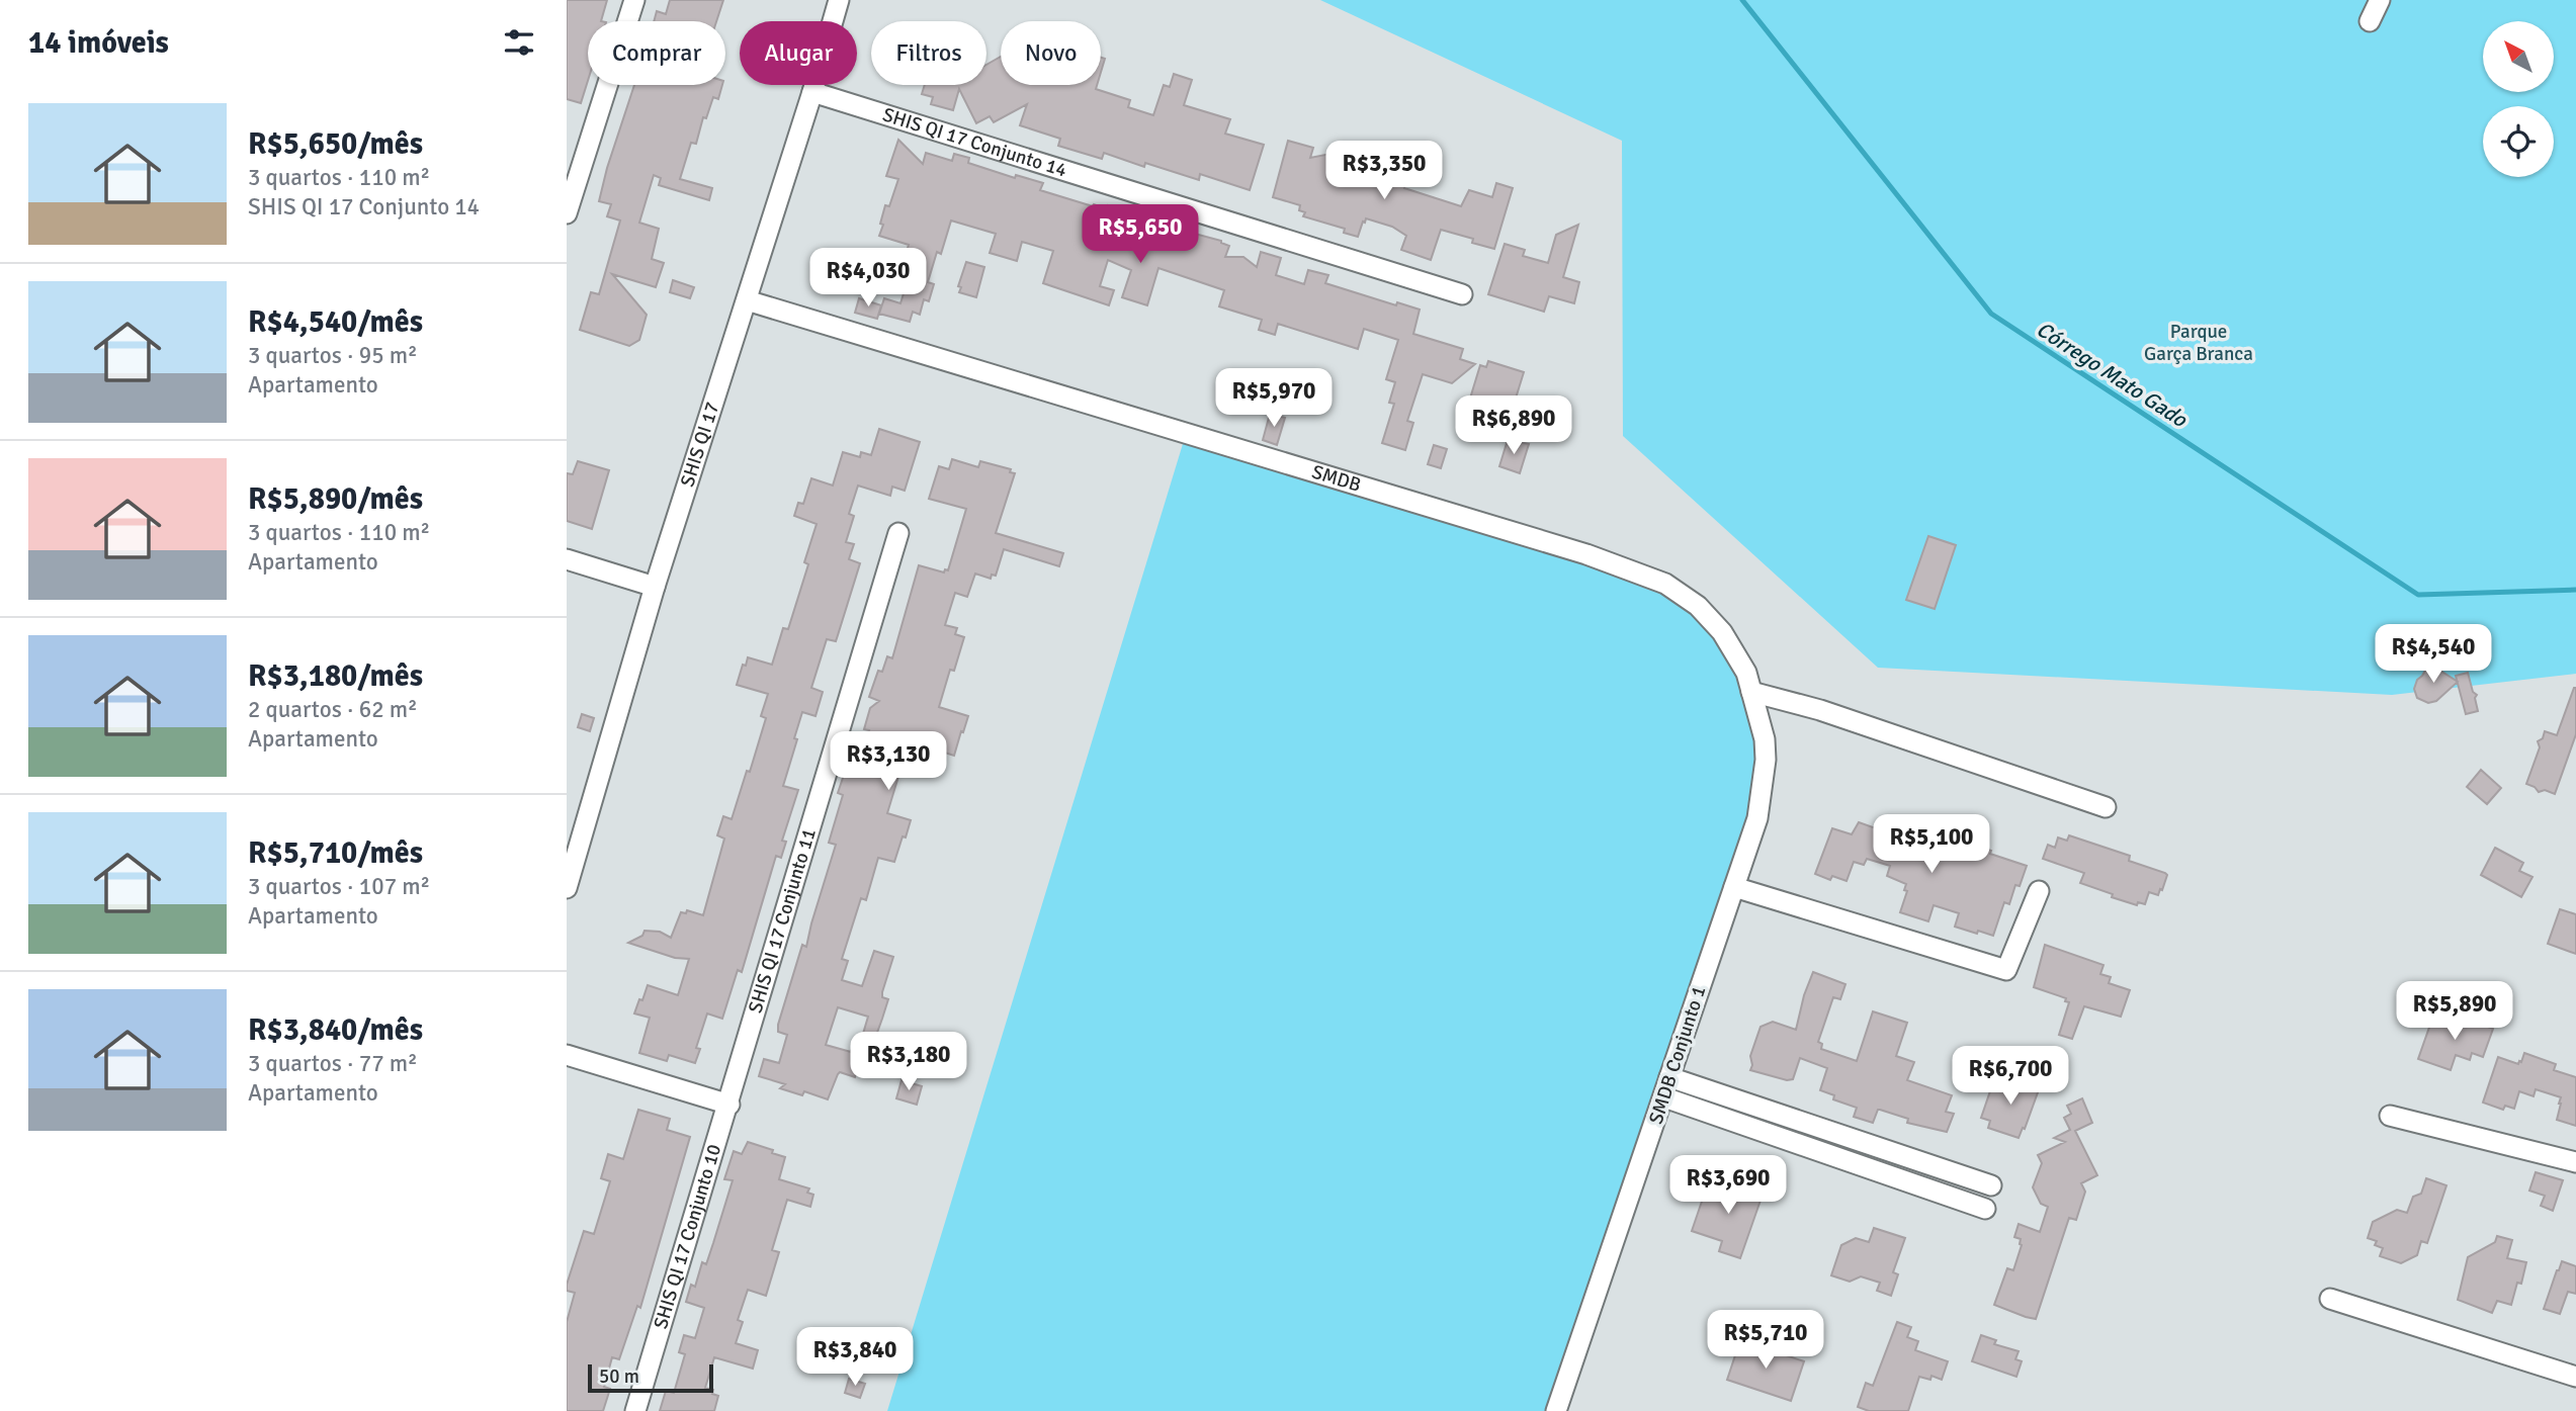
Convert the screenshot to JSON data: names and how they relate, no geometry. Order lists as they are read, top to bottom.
{
  "streets": {
    "street": [
      "SHIS QI 17 Conjunto 14",
      "SHIS QI 17",
      "SMDB",
      "SHIS QI 17 Conjunto 11",
      "SMDB Conjunto 1",
      "SHIS QI 17 Conjunto 10"
    ]
  },
  "crossings": [
    ["SHIS QI 17 Conjunto 14", "SHIS QI 17"],
    ["SHIS QI 17", "SMDB"],
    ["SMDB", "SMDB Conjunto 1"],
    ["SHIS QI 17 Conjunto 11", "SHIS QI 17 Conjunto 10"]
  ],
  "water": ["Córrego Mato Gado"],
  "parks": ["Parque Garça Branca"],
  "scale_bar": "50 m",
  "north": "top left",
  "page": {
    "heading": "14 imóveis",
    "chip": [
      "Comprar",
      "Alugar",
      "Filtros",
      "Novo"
    ],
    "list": [
      {
        "name": "R$5,650/mês",
        "note": "3 quartos · 110 m² · SHIS QI 17 Conjunto 14"
      },
      {
        "name": "R$4,540/mês",
        "note": "3 quartos · 95 m² · Apartamento"
      },
      {
        "name": "R$5,890/mês",
        "note": "3 quartos · 110 m² · Apartamento"
      },
      {
        "name": "R$3,180/mês",
        "note": "2 quartos · 62 m² · Apartamento"
      },
      {
        "name": "R$5,710/mês",
        "note": "3 quartos · 107 m² · Apartamento"
      },
      {
        "name": "R$3,840/mês",
        "note": "3 quartos · 77 m² · Apartamento"
      }
    ],
    "price": [
      "R$3,350",
      "R$5,650",
      "R$4,030",
      "R$5,970",
      "R$6,890",
      "R$4,540",
      "R$3,130",
      "R$5,100",
      "R$5,890",
      "R$3,180",
      "R$6,700",
      "R$3,690",
      "R$5,710",
      "R$3,840"
    ],
    "scale": "50 m"
  }
}
